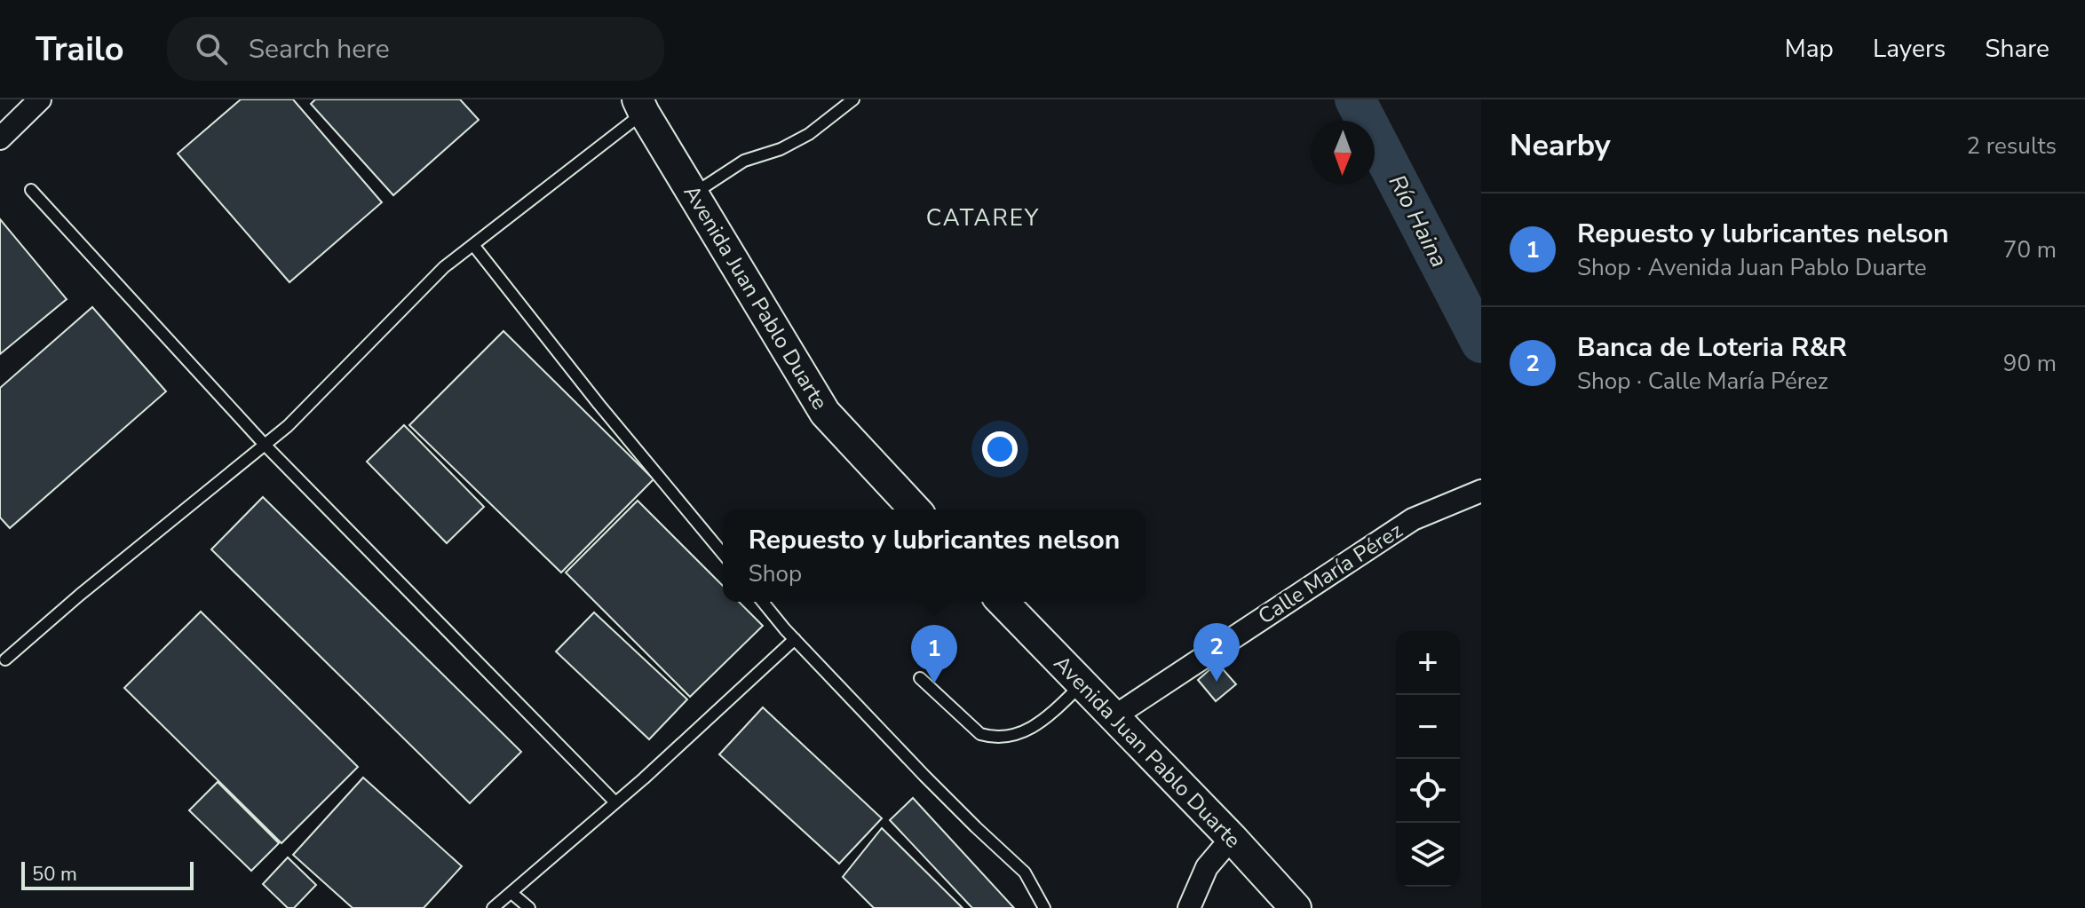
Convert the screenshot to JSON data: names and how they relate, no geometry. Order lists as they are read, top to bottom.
{
  "streets": {
    "main road": ["Avenida Juan Pablo Duarte"],
    "street": ["Calle María Pérez"]
  },
  "crossings": [
    ["Avenida Juan Pablo Duarte", "Calle María Pérez"]
  ],
  "districts": ["CATAREY"],
  "water": ["Río Haina"],
  "scale_bar": "50 m",
  "north": "bottom",
  "page": {
    "header": "Trailo",
    "search": "Search here",
    "nav": ["Map", "Layers", "Share"],
    "heading": ["Nearby", "2 results"],
    "list": [
      {
        "mark": "1",
        "name": "Repuesto y lubricantes nelson",
        "note": "Shop · Avenida Juan Pablo Duarte",
        "value": "70 m"
      },
      {
        "mark": "2",
        "name": "Banca de Loteria R&R",
        "note": "Shop · Calle María Pérez",
        "value": "90 m"
      }
    ],
    "popup": ["Repuesto y lubricantes nelson", "Shop"],
    "pins": ["2", "1"],
    "map_buttons": ["+", "−"],
    "scale": "50 m"
  }
}
